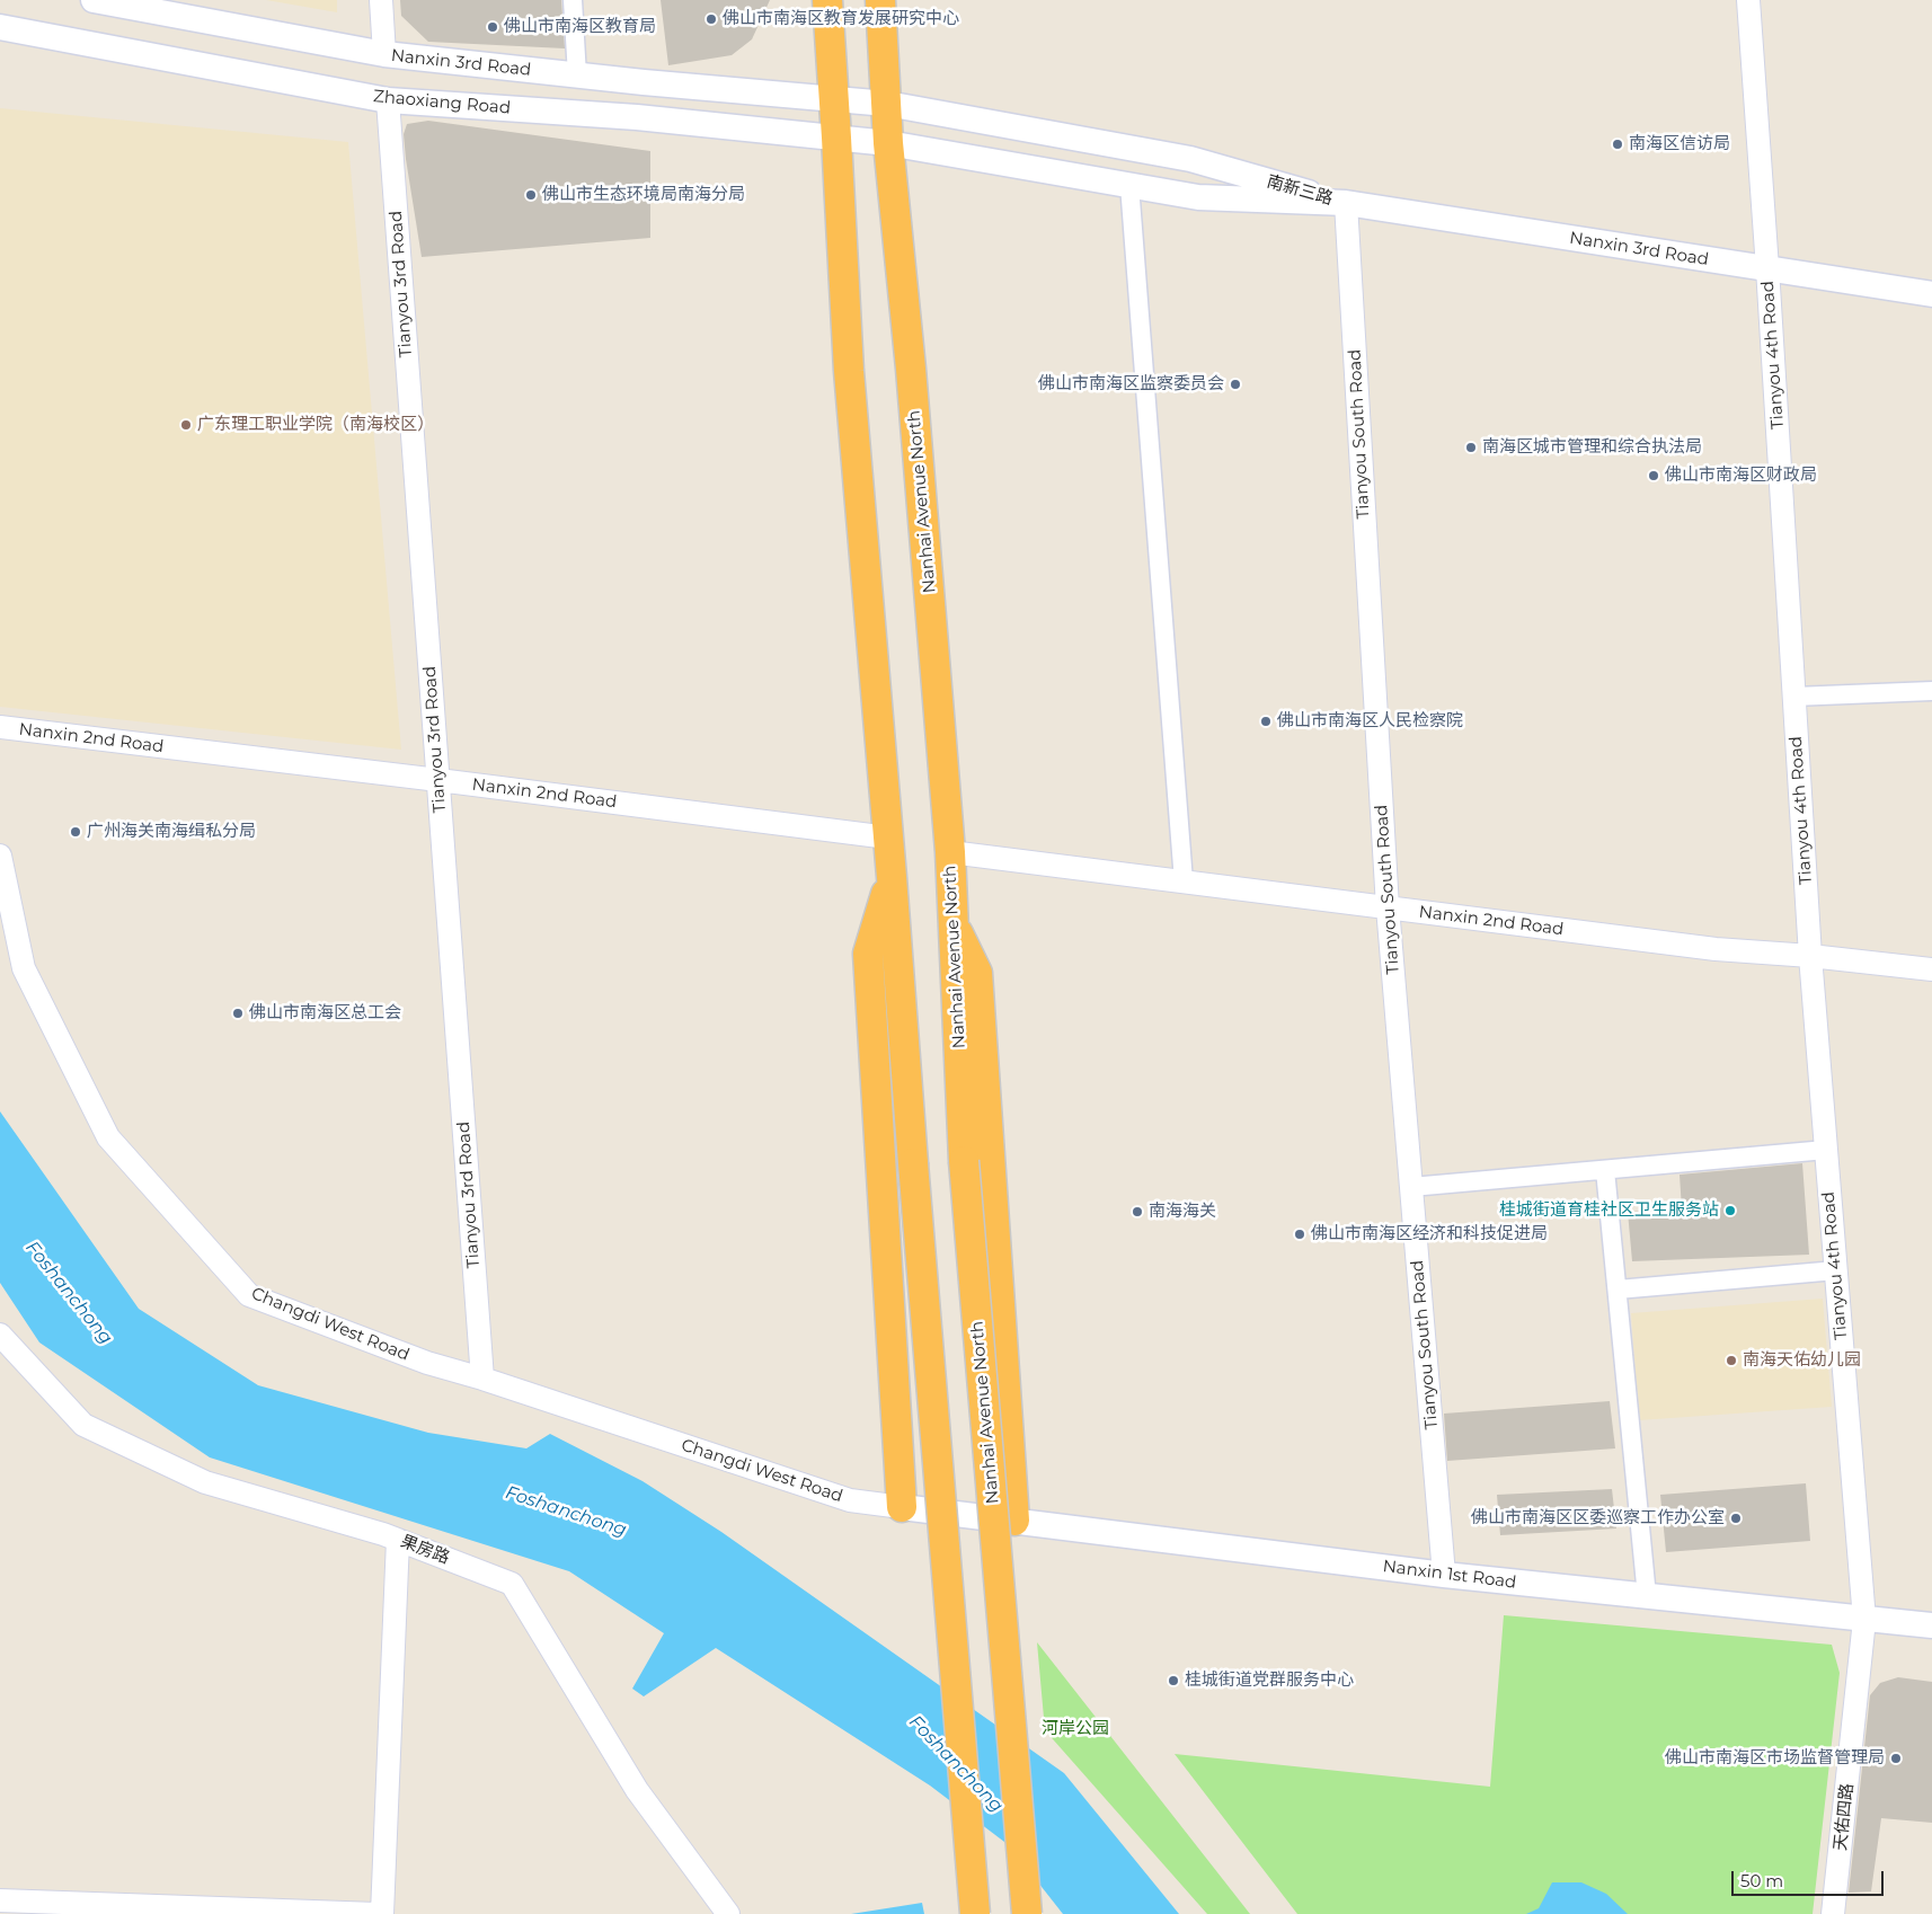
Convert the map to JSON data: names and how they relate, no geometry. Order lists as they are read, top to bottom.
{
  "streets": {
    "highway": ["Nanhai Avenue North"],
    "main road": [
      "Nanxin 3rd Road",
      "Zhaoxiang Road",
      "南新三路",
      "Nanxin 1st Road"
    ],
    "street": [
      "Tianyou 3rd Road",
      "Tianyou 4th Road",
      "Tianyou South Road",
      "Nanxin 2nd Road",
      "Changdi West Road",
      "果房路",
      "天佑四路"
    ]
  },
  "crossings": [
    ["Nanxin 3rd Road", "南新三路"],
    ["Nanxin 3rd Road", "Tianyou 4th Road"],
    ["Nanxin 3rd Road", "Tianyou South Road"],
    ["Zhaoxiang Road", "南新三路"],
    ["Zhaoxiang Road", "Tianyou 3rd Road"],
    ["Zhaoxiang Road", "Nanhai Avenue North"],
    ["南新三路", "Tianyou South Road"],
    ["南新三路", "Nanhai Avenue North"],
    ["Tianyou 3rd Road", "Nanxin 2nd Road"],
    ["Tianyou 3rd Road", "Changdi West Road"],
    ["Tianyou 4th Road", "Nanxin 2nd Road"],
    ["Tianyou 4th Road", "Nanxin 1st Road"],
    ["Tianyou 4th Road", "天佑四路"],
    ["Tianyou South Road", "Nanxin 2nd Road"],
    ["Tianyou South Road", "Nanxin 1st Road"],
    ["Nanhai Avenue North", "Nanxin 2nd Road"],
    ["Changdi West Road", "Nanxin 1st Road"],
    ["Nanxin 1st Road", "天佑四路"]
  ],
  "water": ["Foshanchong"],
  "parks": ["河岸公园"],
  "places": [
    "佛山市南海区教育发展研究中心",
    "佛山市南海区教育局",
    "南海区信访局",
    "佛山市生态环境局南海分局",
    "佛山市南海区监察委员会",
    "广东理工职业学院（南海校区）",
    "南海区城市管理和综合执法局",
    "佛山市南海区财政局",
    "佛山市南海区人民检察院",
    "广州海关南海缉私分局",
    "佛山市南海区总工会",
    "桂城街道育桂社区卫生服务站",
    "南海海关",
    "佛山市南海区经济和科技促进局",
    "南海天佑幼儿园",
    "佛山市南海区区委巡察工作办公室",
    "桂城街道党群服务中心",
    "佛山市南海区市场监督管理局"
  ],
  "scale_bar": "50 m"
}
